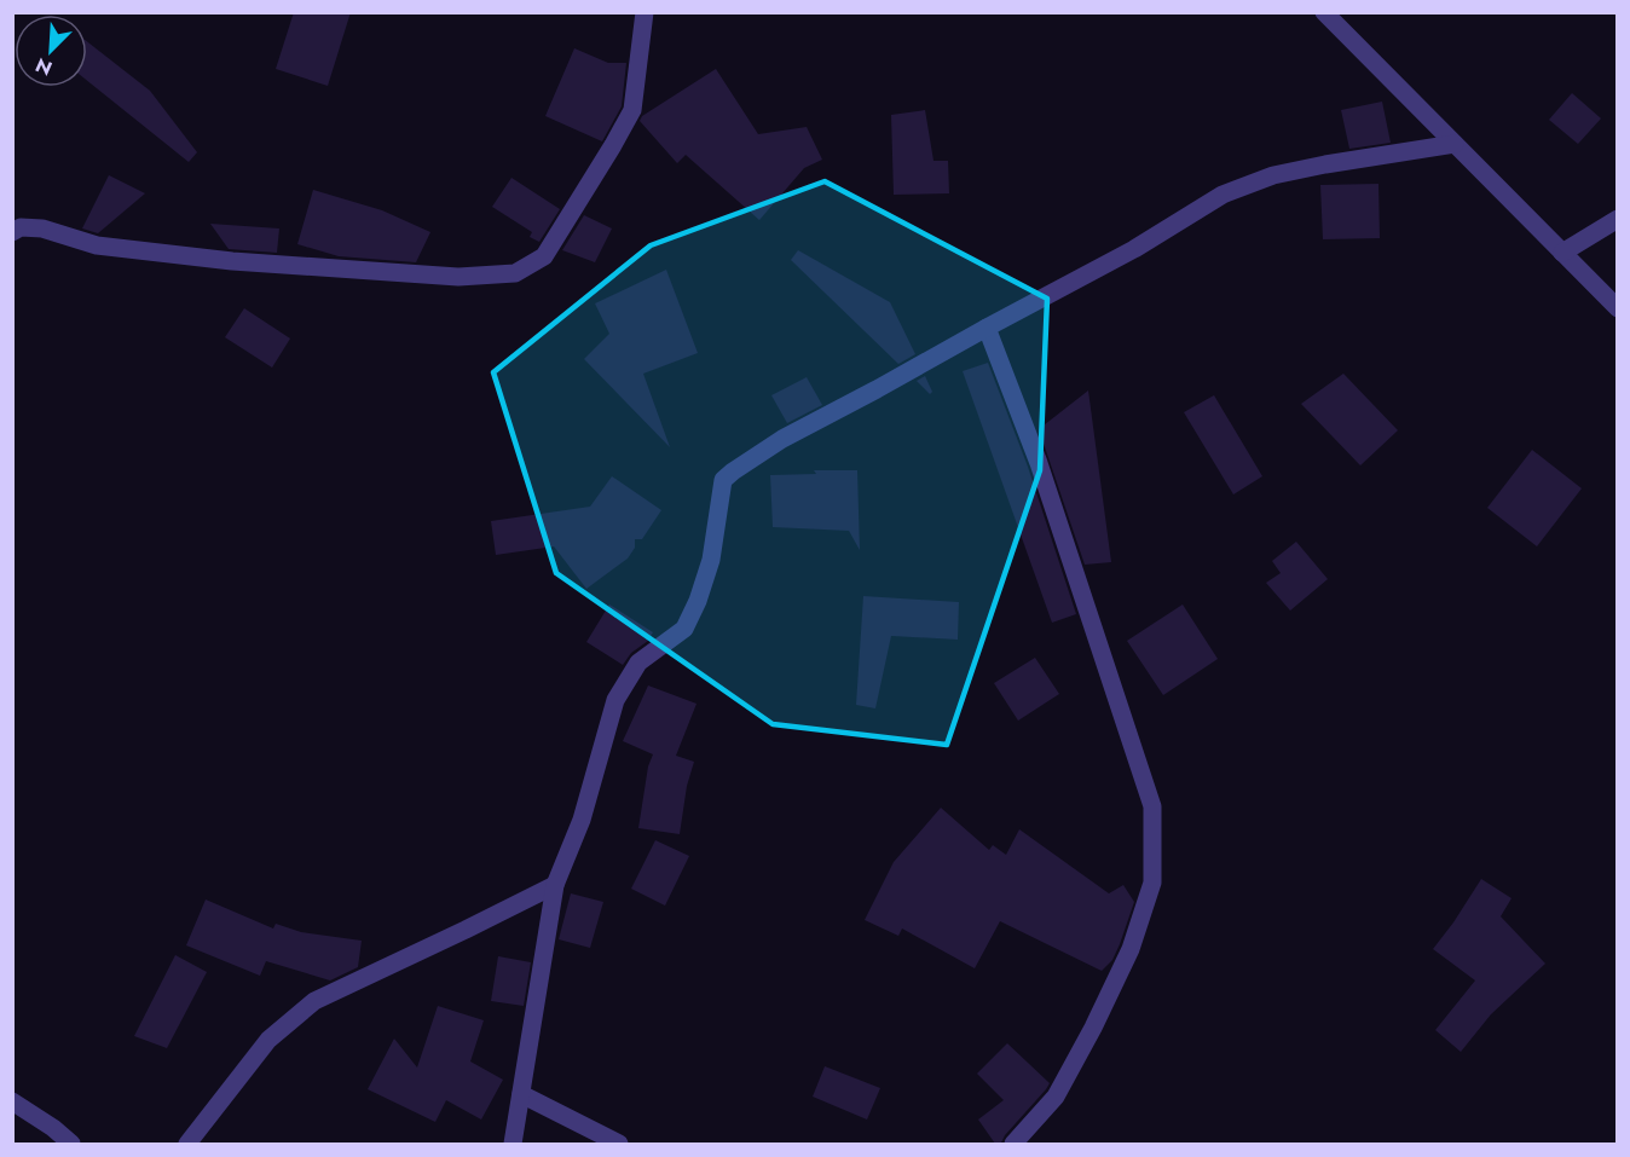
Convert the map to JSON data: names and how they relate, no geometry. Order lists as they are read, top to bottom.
{
  "north": "bottom left"
}
